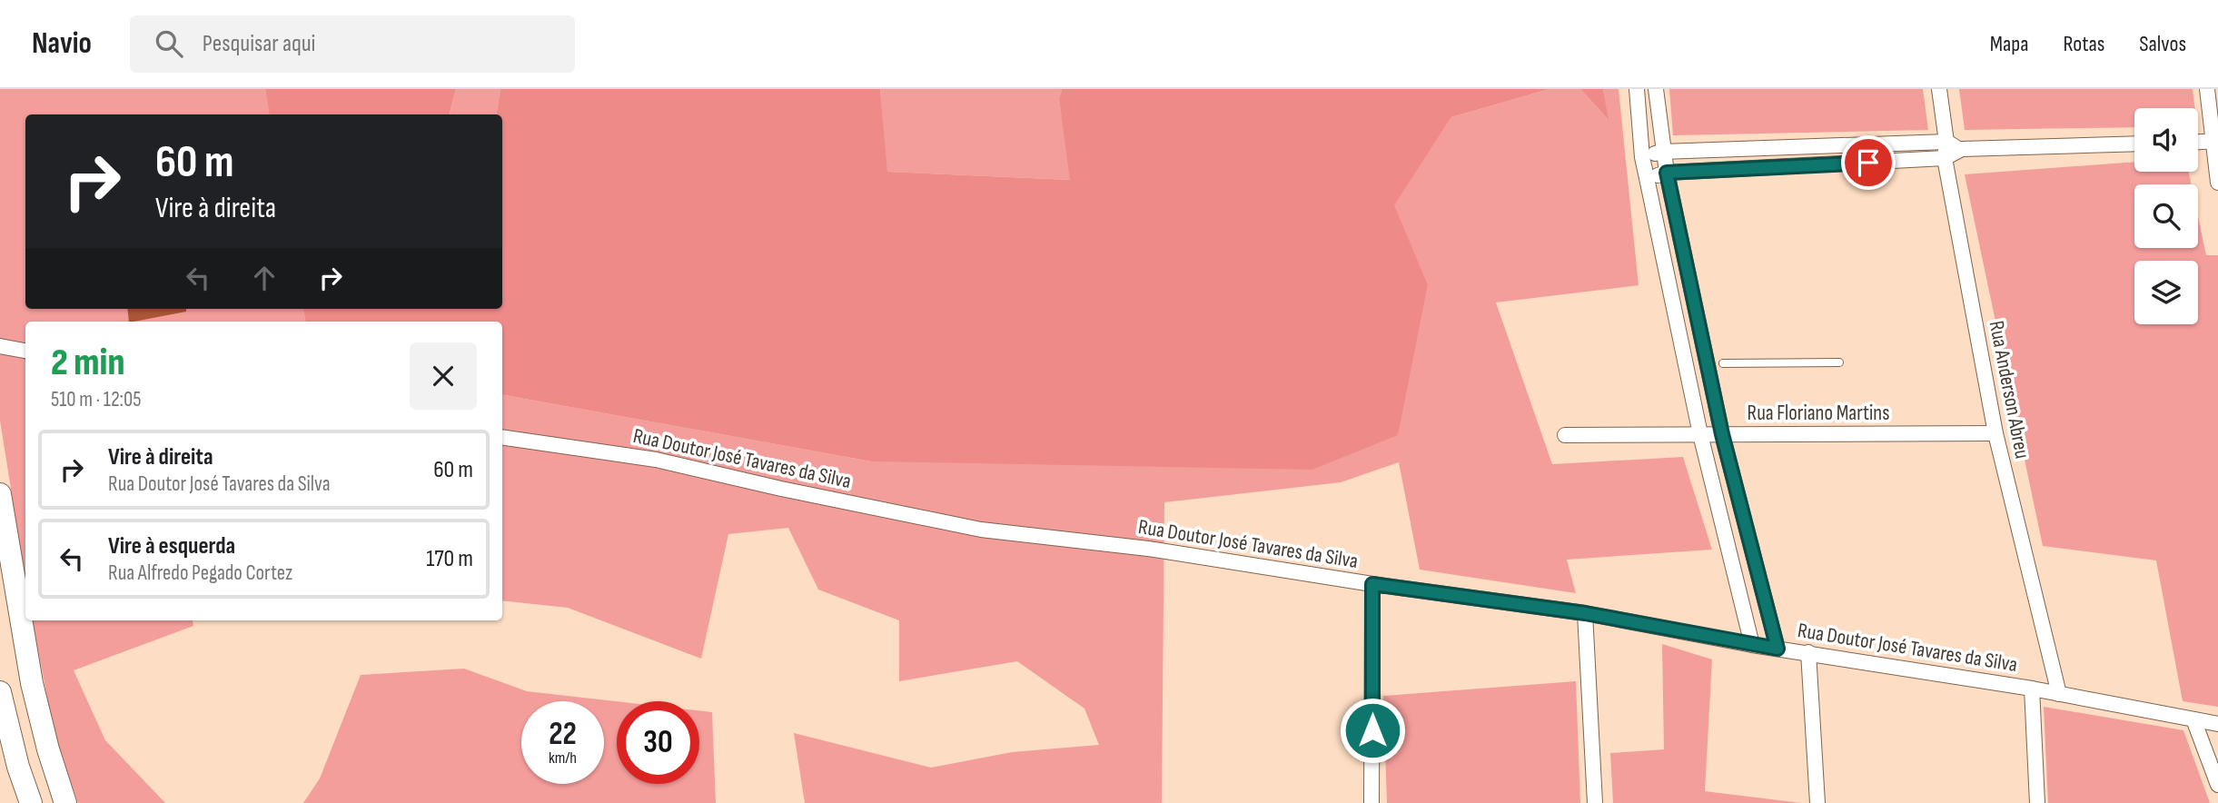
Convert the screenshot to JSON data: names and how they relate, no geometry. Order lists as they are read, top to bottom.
{
  "streets": {
    "street": ["Rua Anderson Abreu", "Rua Floriano Martins", "Rua Doutor José Tavares da Silva"]
  },
  "crossings": [
    ["Rua Anderson Abreu", "Rua Floriano Martins"],
    ["Rua Anderson Abreu", "Rua Doutor José Tavares da Silva"]
  ],
  "page": {
    "header": "Navio",
    "search": "Pesquisar aqui",
    "nav": ["Mapa", "Rotas", "Salvos"],
    "turn": ["60 m", "Vire à direita"],
    "heading": ["2 min", "510 m · 12:05"],
    "list": [
      {
        "name": "Vire à direita",
        "note": "Rua Doutor José Tavares da Silva",
        "value": "60 m"
      },
      {
        "name": "Vire à esquerda",
        "note": "Rua Alfredo Pegado Cortez",
        "value": "170 m"
      }
    ],
    "speed": "22 km/h",
    "limit": "30"
  }
}
